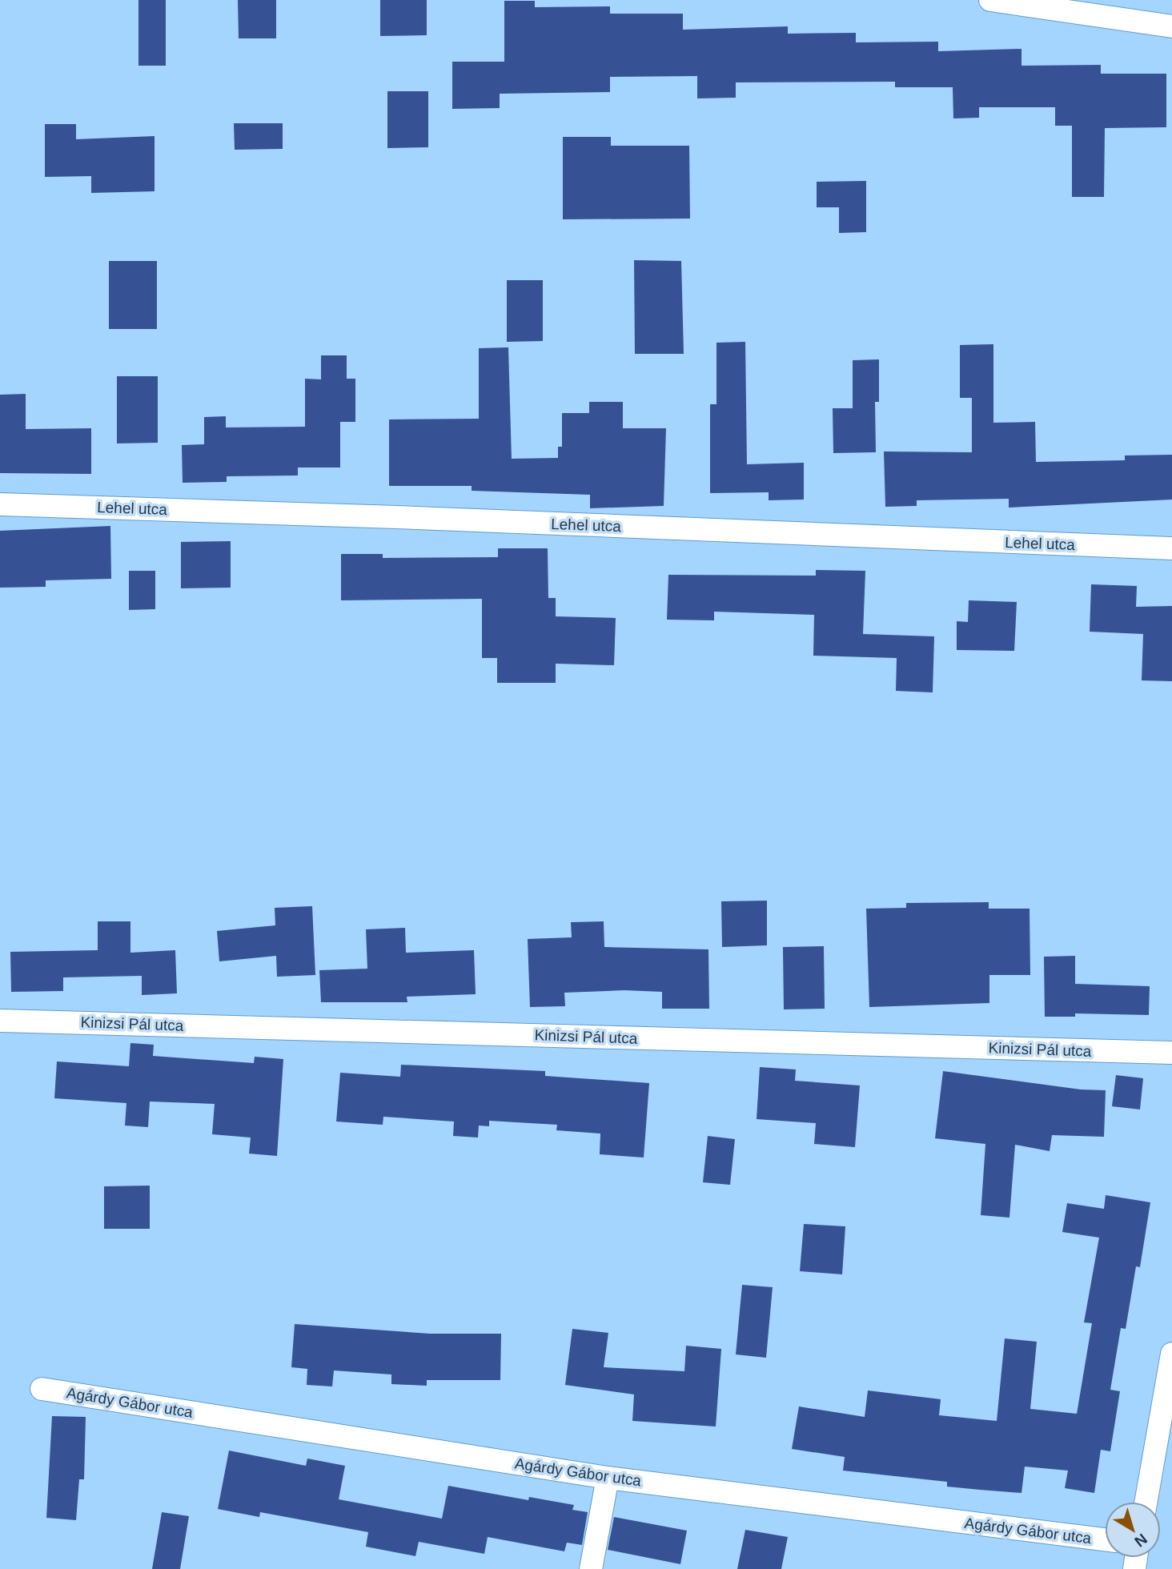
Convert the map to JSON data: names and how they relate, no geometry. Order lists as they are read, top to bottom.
{
  "streets": {
    "street": ["Lehel utca", "Kinizsi Pál utca", "Agárdy Gábor utca"]
  },
  "north": "bottom right"
}
